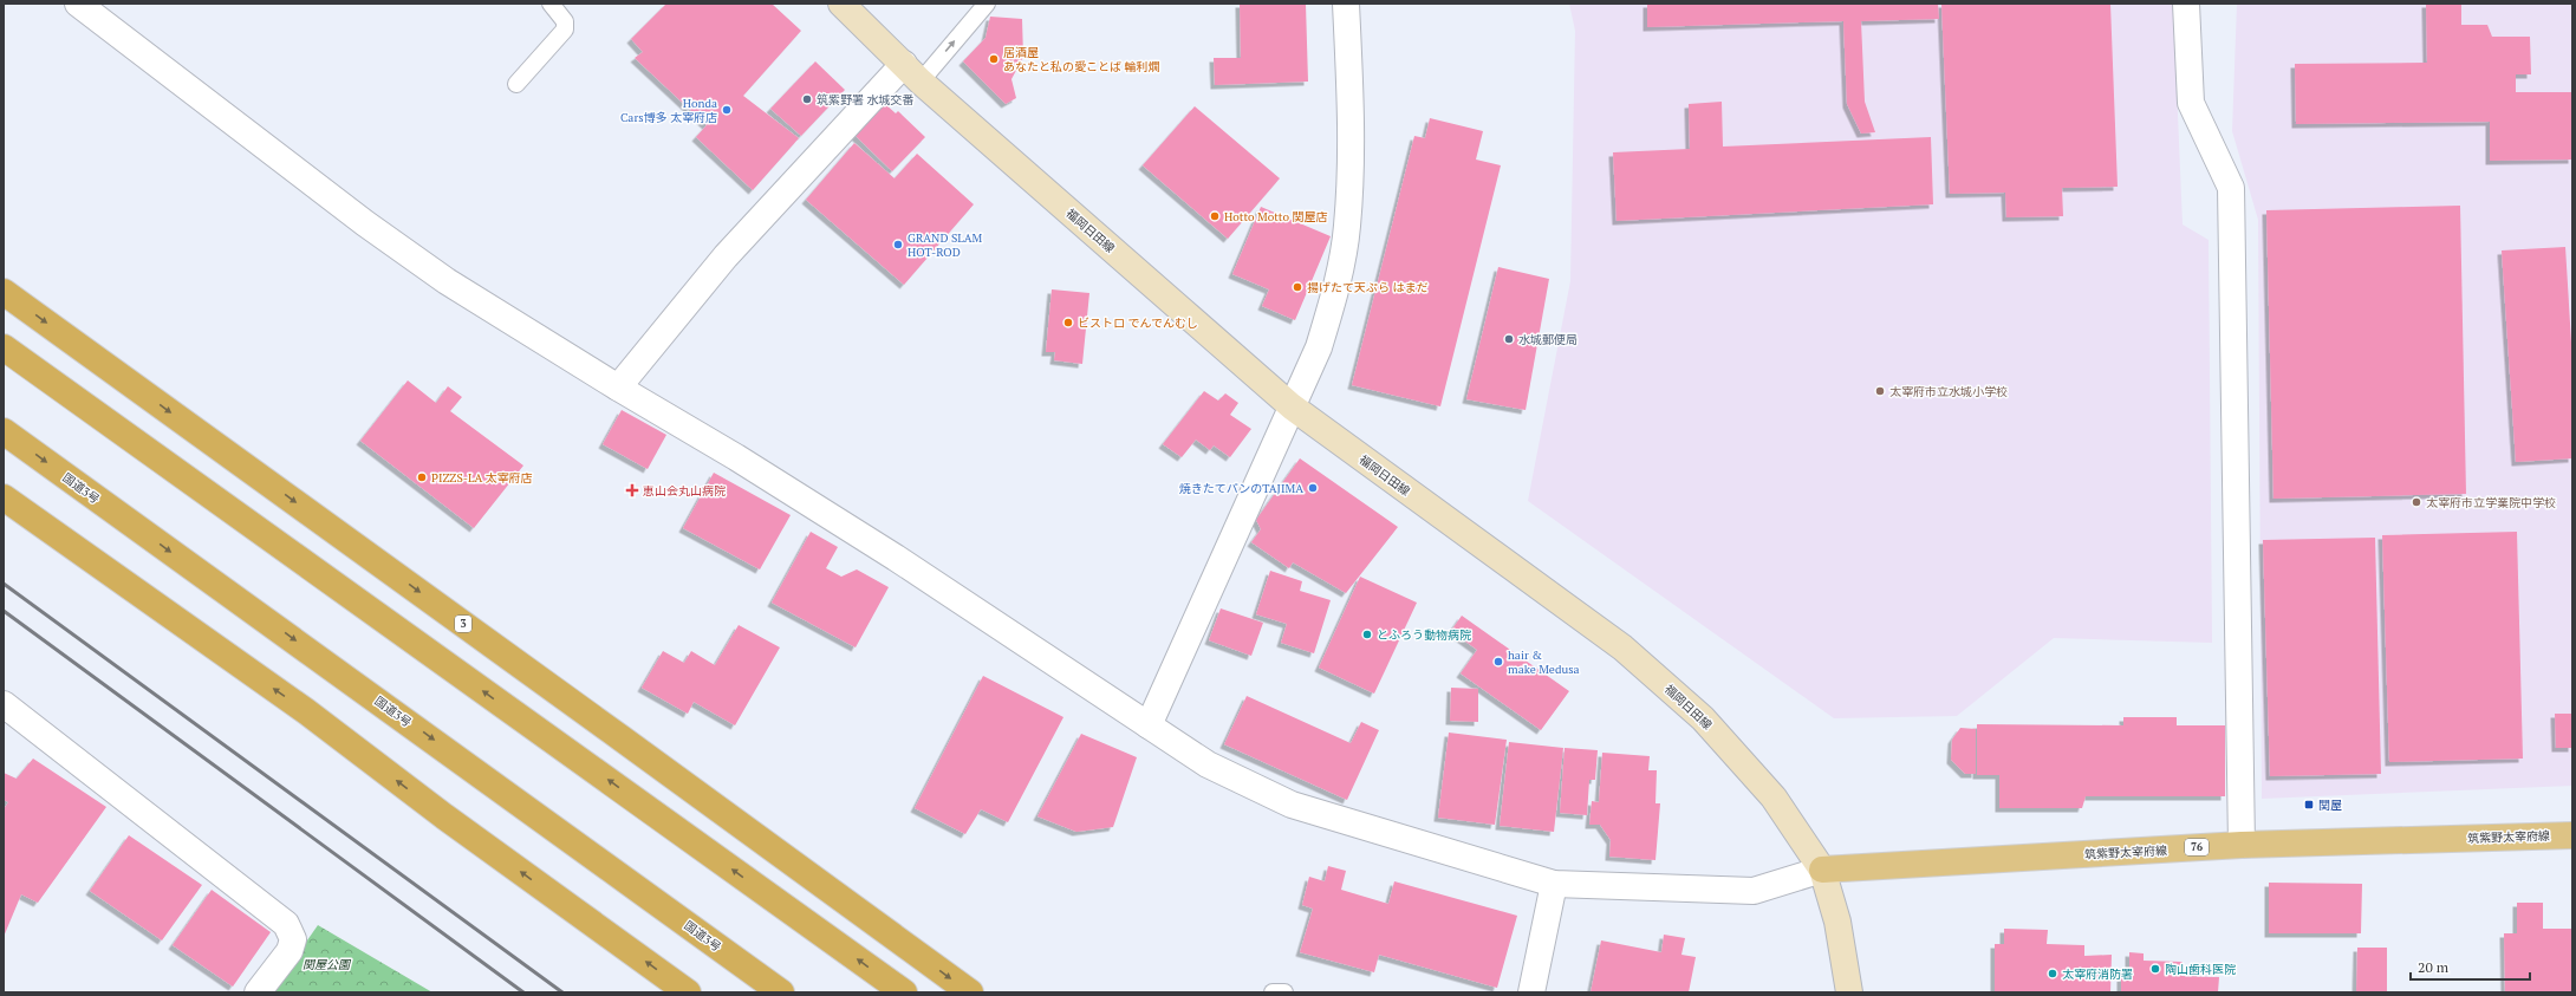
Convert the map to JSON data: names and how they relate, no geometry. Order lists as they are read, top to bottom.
{
  "streets": {
    "highway": ["国道3号", "3"],
    "main road": ["福岡日田線", "筑紫野太宰府線", "76"]
  },
  "crossings": [
    ["福岡日田線", "筑紫野太宰府線"]
  ],
  "parks": ["関屋公園"],
  "places": {
    "other": [
      "居酒屋 あなたと私の愛ことば 輪利燗",
      "筑紫野署 水城交番",
      "Honda Cars博多 太宰府店",
      "Hotto Motto 関屋店",
      "GRAND SLAM HOT-ROD",
      "揚げたて天ぷら はまだ",
      "ビストロ でんでんむし",
      "水城郵便局",
      "太宰府市立水城小学校",
      "PIZZS-LA 太宰府店",
      "焼きたてパンのTAJIMA",
      "太宰府市立学業院中学校",
      "とふろう動物病院",
      "hair & make Medusa",
      "陶山歯科医院",
      "太宰府消防署"
    ],
    "health": ["恵山会丸山病院"],
    "transit": ["関屋"]
  },
  "scale_bar": "20 m"
}
